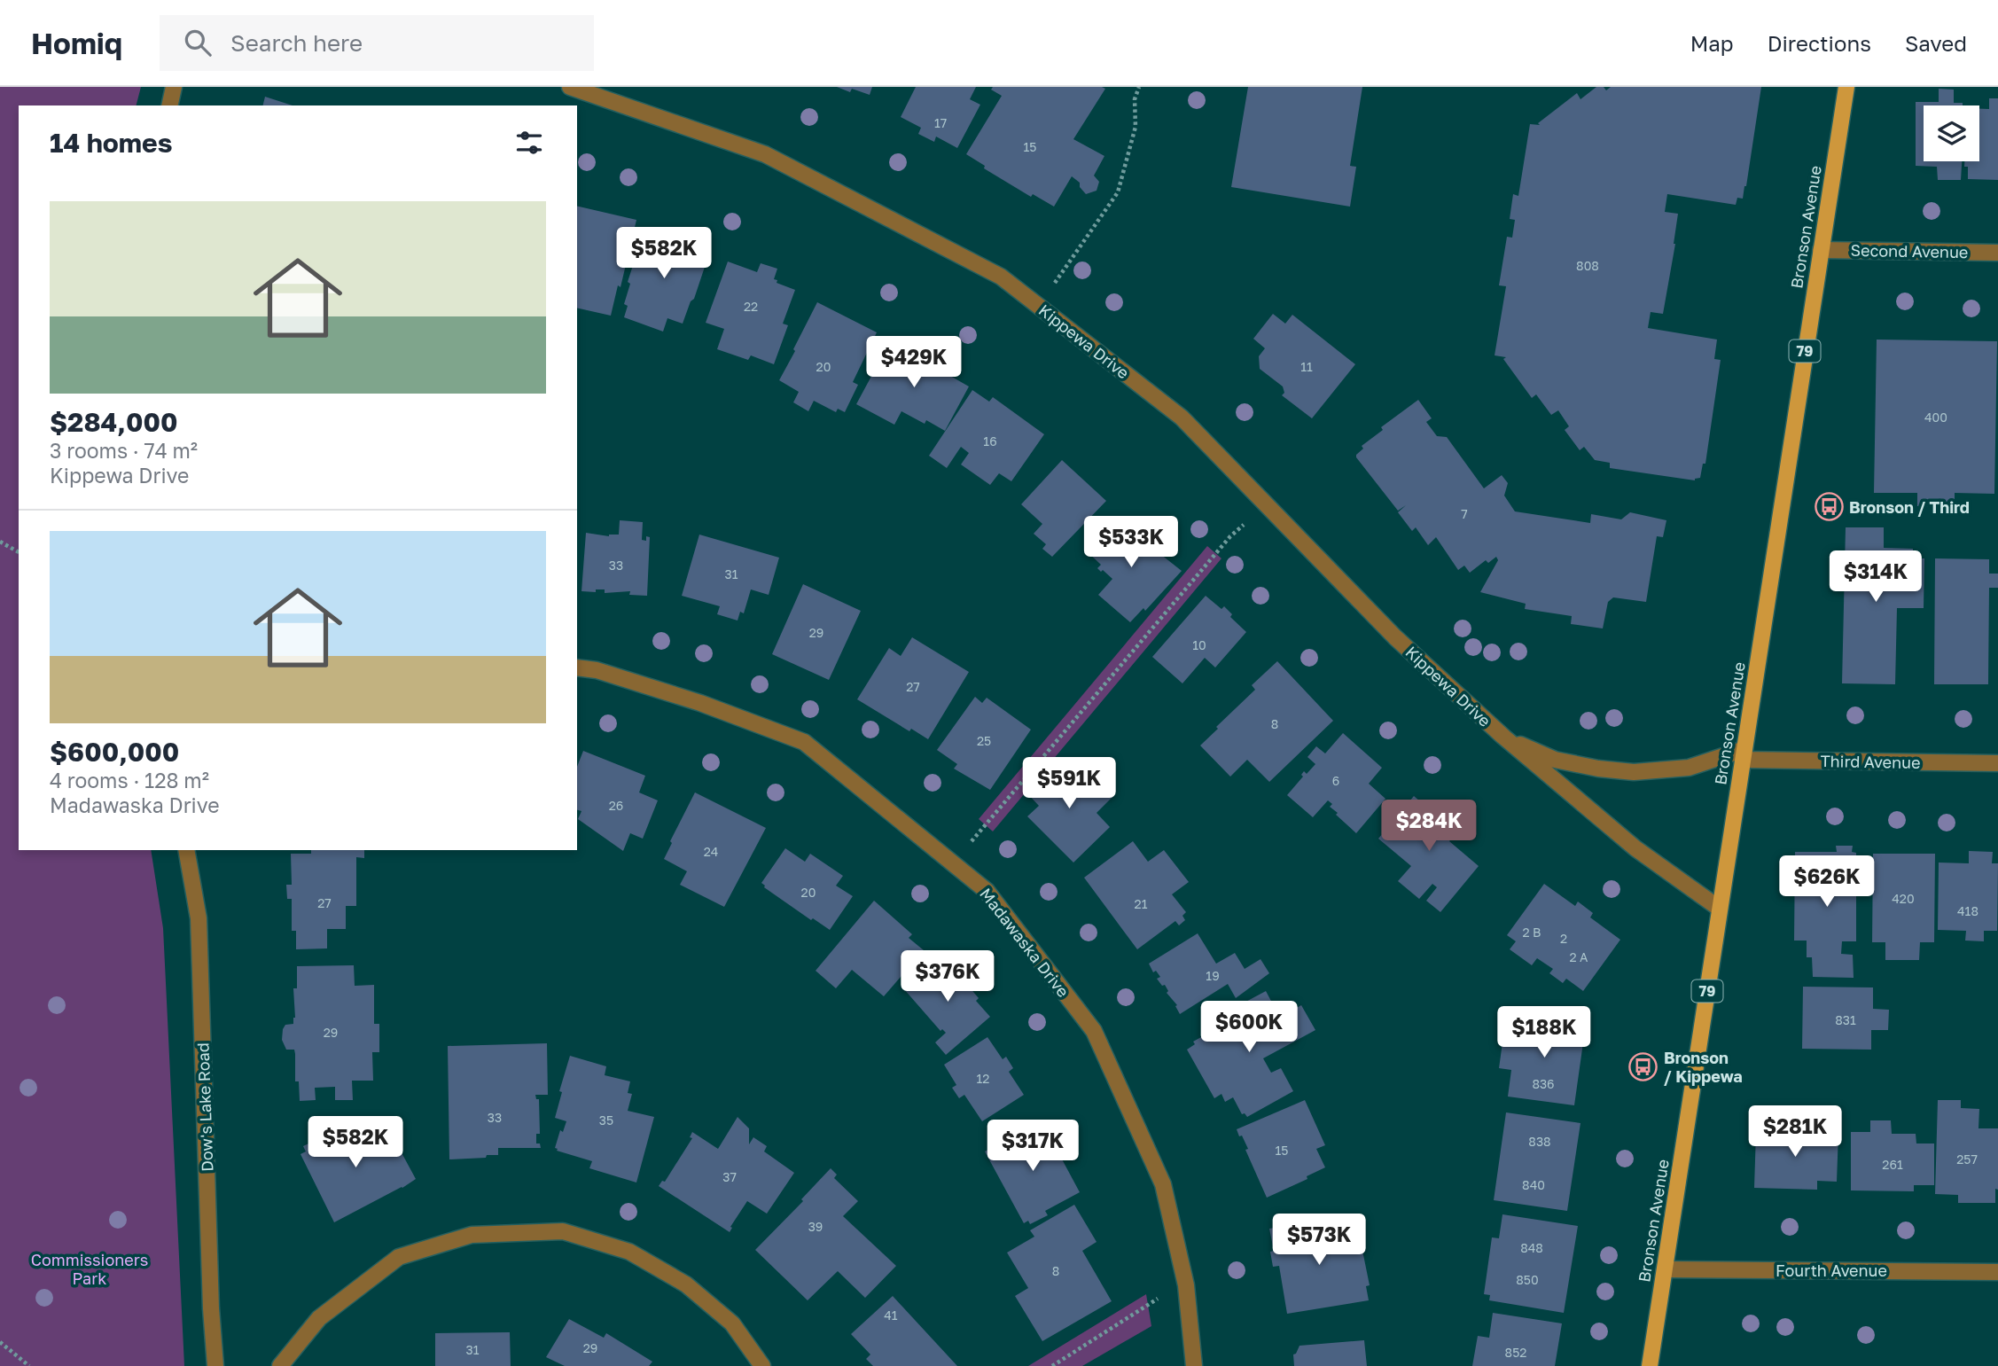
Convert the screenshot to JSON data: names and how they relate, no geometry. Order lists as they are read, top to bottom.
{
  "streets": {
    "main road": ["Bronson Avenue", "79"],
    "street": [
      "Second Avenue",
      "Kippewa Drive",
      "Third Avenue",
      "Madawaska Drive",
      "Dow's Lake Road",
      "Fourth Avenue"
    ]
  },
  "crossings": [
    ["Bronson Avenue", "Second Avenue"],
    ["Bronson Avenue", "Kippewa Drive"],
    ["Bronson Avenue", "Third Avenue"],
    ["Bronson Avenue", "Fourth Avenue"],
    ["Kippewa Drive", "Third Avenue"]
  ],
  "parks": ["Commissioners Park"],
  "places": {
    "bus stop": ["Bronson / Third", "Bronson / Kippewa"]
  },
  "house_numbers": [
    "17",
    "15",
    "808",
    "22",
    "20",
    "11",
    "400",
    "16",
    "7",
    "33",
    "31",
    "29",
    "10",
    "27",
    "8",
    "25",
    "6",
    "26",
    "24",
    "20",
    "420",
    "27",
    "21",
    "418",
    "2 B",
    "2",
    "2 A",
    "19",
    "831",
    "29",
    "12",
    "836",
    "33",
    "35",
    "838",
    "15",
    "257",
    "261",
    "37",
    "840",
    "39",
    "848",
    "8",
    "850",
    "41",
    "29",
    "31",
    "852"
  ],
  "page": {
    "header": "Homiq",
    "search": "Search here",
    "nav": ["Map", "Directions", "Saved"],
    "heading": "14 homes",
    "list": [
      {
        "name": "$284,000",
        "note": "3 rooms · 74 m² · Kippewa Drive"
      },
      {
        "name": "$600,000",
        "note": "4 rooms · 128 m² · Madawaska Drive"
      }
    ],
    "price": [
      "$582K",
      "$429K",
      "$533K",
      "$314K",
      "$591K",
      "$284K",
      "$626K",
      "$376K",
      "$600K",
      "$188K",
      "$281K",
      "$582K",
      "$317K",
      "$573K"
    ]
  }
}
